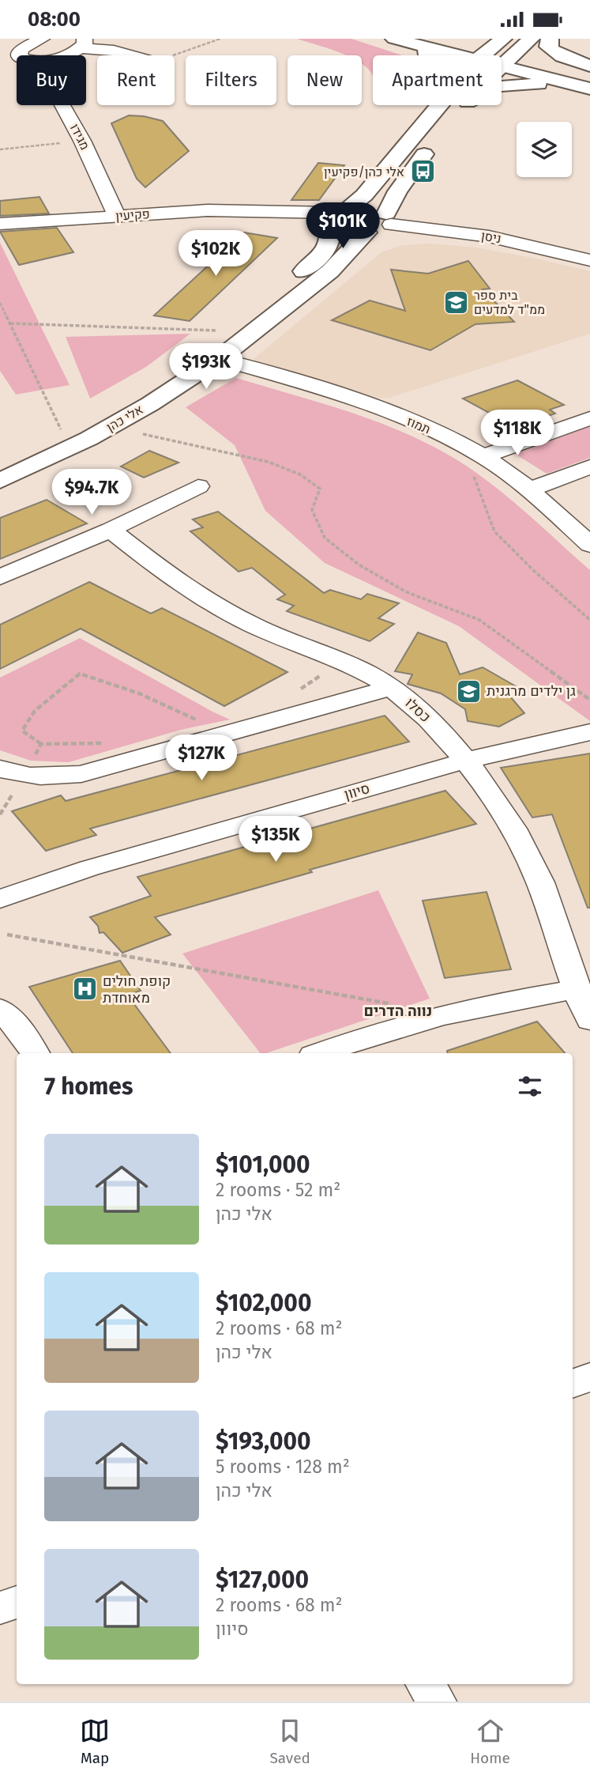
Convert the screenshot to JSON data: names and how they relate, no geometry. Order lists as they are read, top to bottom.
{
  "streets": {
    "street": [
      "מגידו",
      "פקיעין",
      "ניסן",
      "אלי כהן",
      "תמוז",
      "כסלו",
      "סיוון"
    ]
  },
  "crossings": [
    ["מגידו", "פקיעין"],
    ["פקיעין", "אלי כהן"],
    ["אלי כהן", "תמוז"],
    ["כסלו", "סיוון"]
  ],
  "districts": ["נווה הדרים"],
  "places": {
    "bus stop": ["אלי כהן/פקיעין"],
    "school or university": ["בית ספר ממ\"ד למדעים", "גן ילדים מרגנית"],
    "hospital": ["קופת חולים מאוחדת"]
  },
  "page": {
    "status": "08:00",
    "chip": [
      "Buy",
      "Rent",
      "Filters",
      "New",
      "Apartment"
    ],
    "price": [
      "$101K",
      "$102K",
      "$193K",
      "$118K",
      "$94.7K",
      "$127K",
      "$135K"
    ],
    "heading": "7 homes",
    "list": [
      {
        "name": "$101,000",
        "note": "2 rooms · 52 m² · אלי כהן"
      },
      {
        "name": "$102,000",
        "note": "2 rooms · 68 m² · אלי כהן"
      },
      {
        "name": "$193,000",
        "note": "5 rooms · 128 m² · אלי כהן"
      },
      {
        "name": "$127,000",
        "note": "2 rooms · 68 m² · סיוון"
      }
    ],
    "tabs": ["Map", "Saved", "Home"]
  }
}
